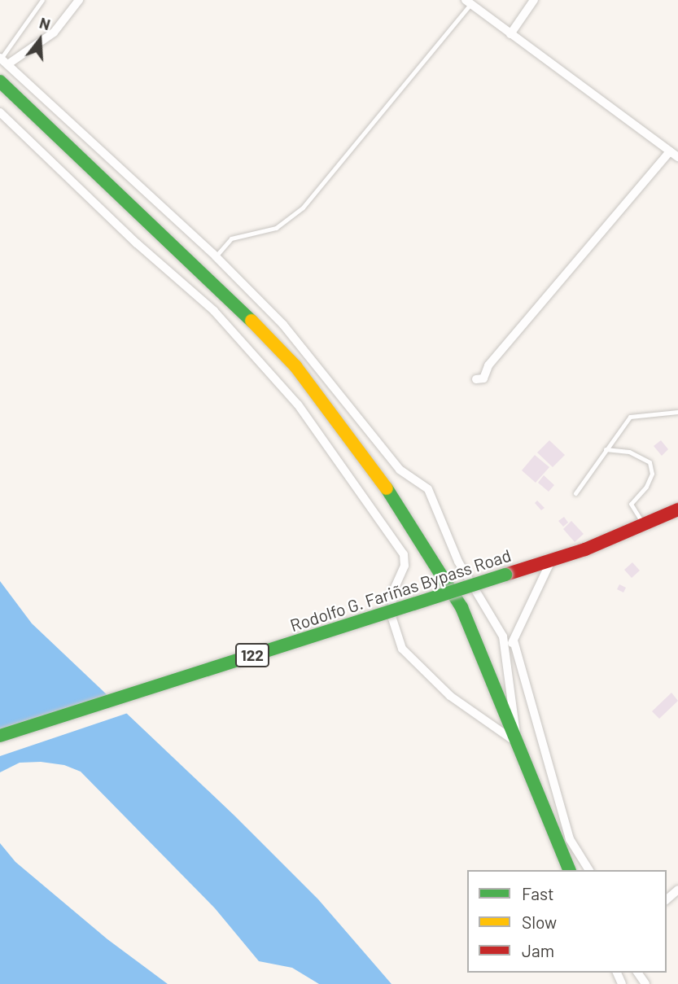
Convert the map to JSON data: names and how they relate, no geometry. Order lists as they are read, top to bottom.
{
  "streets": {
    "street": ["Rodolfo G. Fariñas Bypass Road", "122"]
  },
  "legend": ["Fast", "Slow", "Jam"],
  "north": "top"
}
